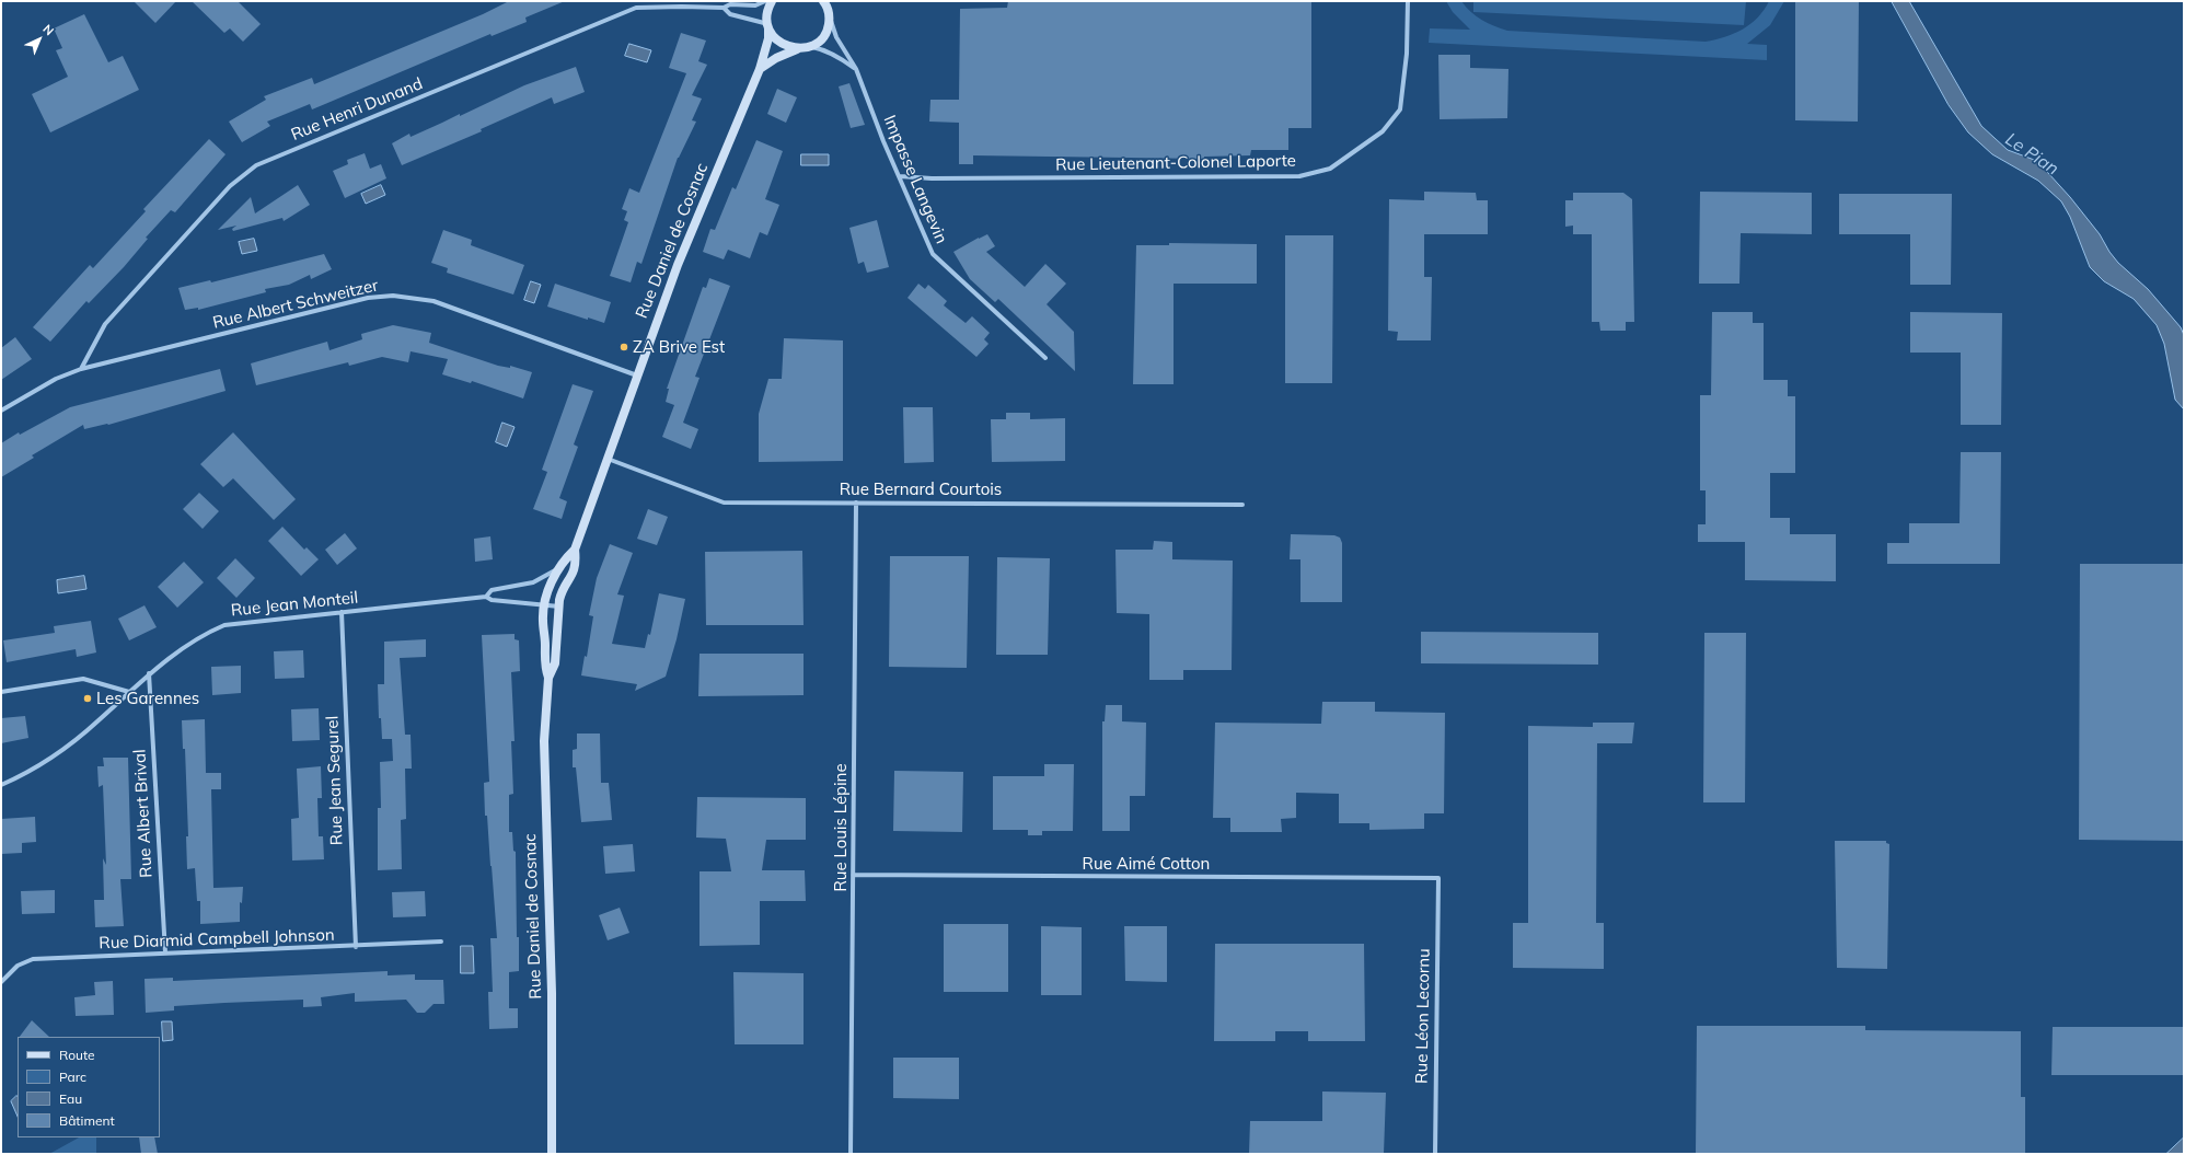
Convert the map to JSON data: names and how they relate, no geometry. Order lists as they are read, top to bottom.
{
  "streets": {
    "street": [
      "Rue Henri Dunand",
      "Rue Lieutenant-Colonel Laporte",
      "Impasse Langevin",
      "Rue Daniel de Cosnac",
      "Rue Albert Schweitzer",
      "Rue Bernard Courtois",
      "Rue Jean Monteil",
      "Rue Jean Segurel",
      "Rue Albert Brival",
      "Rue Louis Lépine",
      "Rue Aimé Cotton",
      "Rue Diarmid Campbell Johnson",
      "Rue Léon Lecornu"
    ]
  },
  "crossings": [
    ["Rue Henri Dunand", "Rue Daniel de Cosnac"],
    ["Rue Henri Dunand", "Rue Albert Schweitzer"],
    ["Rue Lieutenant-Colonel Laporte", "Impasse Langevin"],
    ["Rue Daniel de Cosnac", "Rue Albert Schweitzer"],
    ["Rue Daniel de Cosnac", "Rue Bernard Courtois"],
    ["Rue Daniel de Cosnac", "Rue Jean Monteil"],
    ["Rue Bernard Courtois", "Rue Louis Lépine"],
    ["Rue Jean Monteil", "Rue Jean Segurel"],
    ["Rue Jean Monteil", "Rue Albert Brival"],
    ["Rue Jean Segurel", "Rue Diarmid Campbell Johnson"],
    ["Rue Albert Brival", "Rue Diarmid Campbell Johnson"],
    ["Rue Louis Lépine", "Rue Aimé Cotton"],
    ["Rue Aimé Cotton", "Rue Léon Lecornu"]
  ],
  "water": ["Le Pian"],
  "places": ["ZA Brive Est", "Les Garennes"],
  "legend": [
    "Route",
    "Parc",
    "Eau",
    "Bâtiment"
  ],
  "north": "top right"
}
